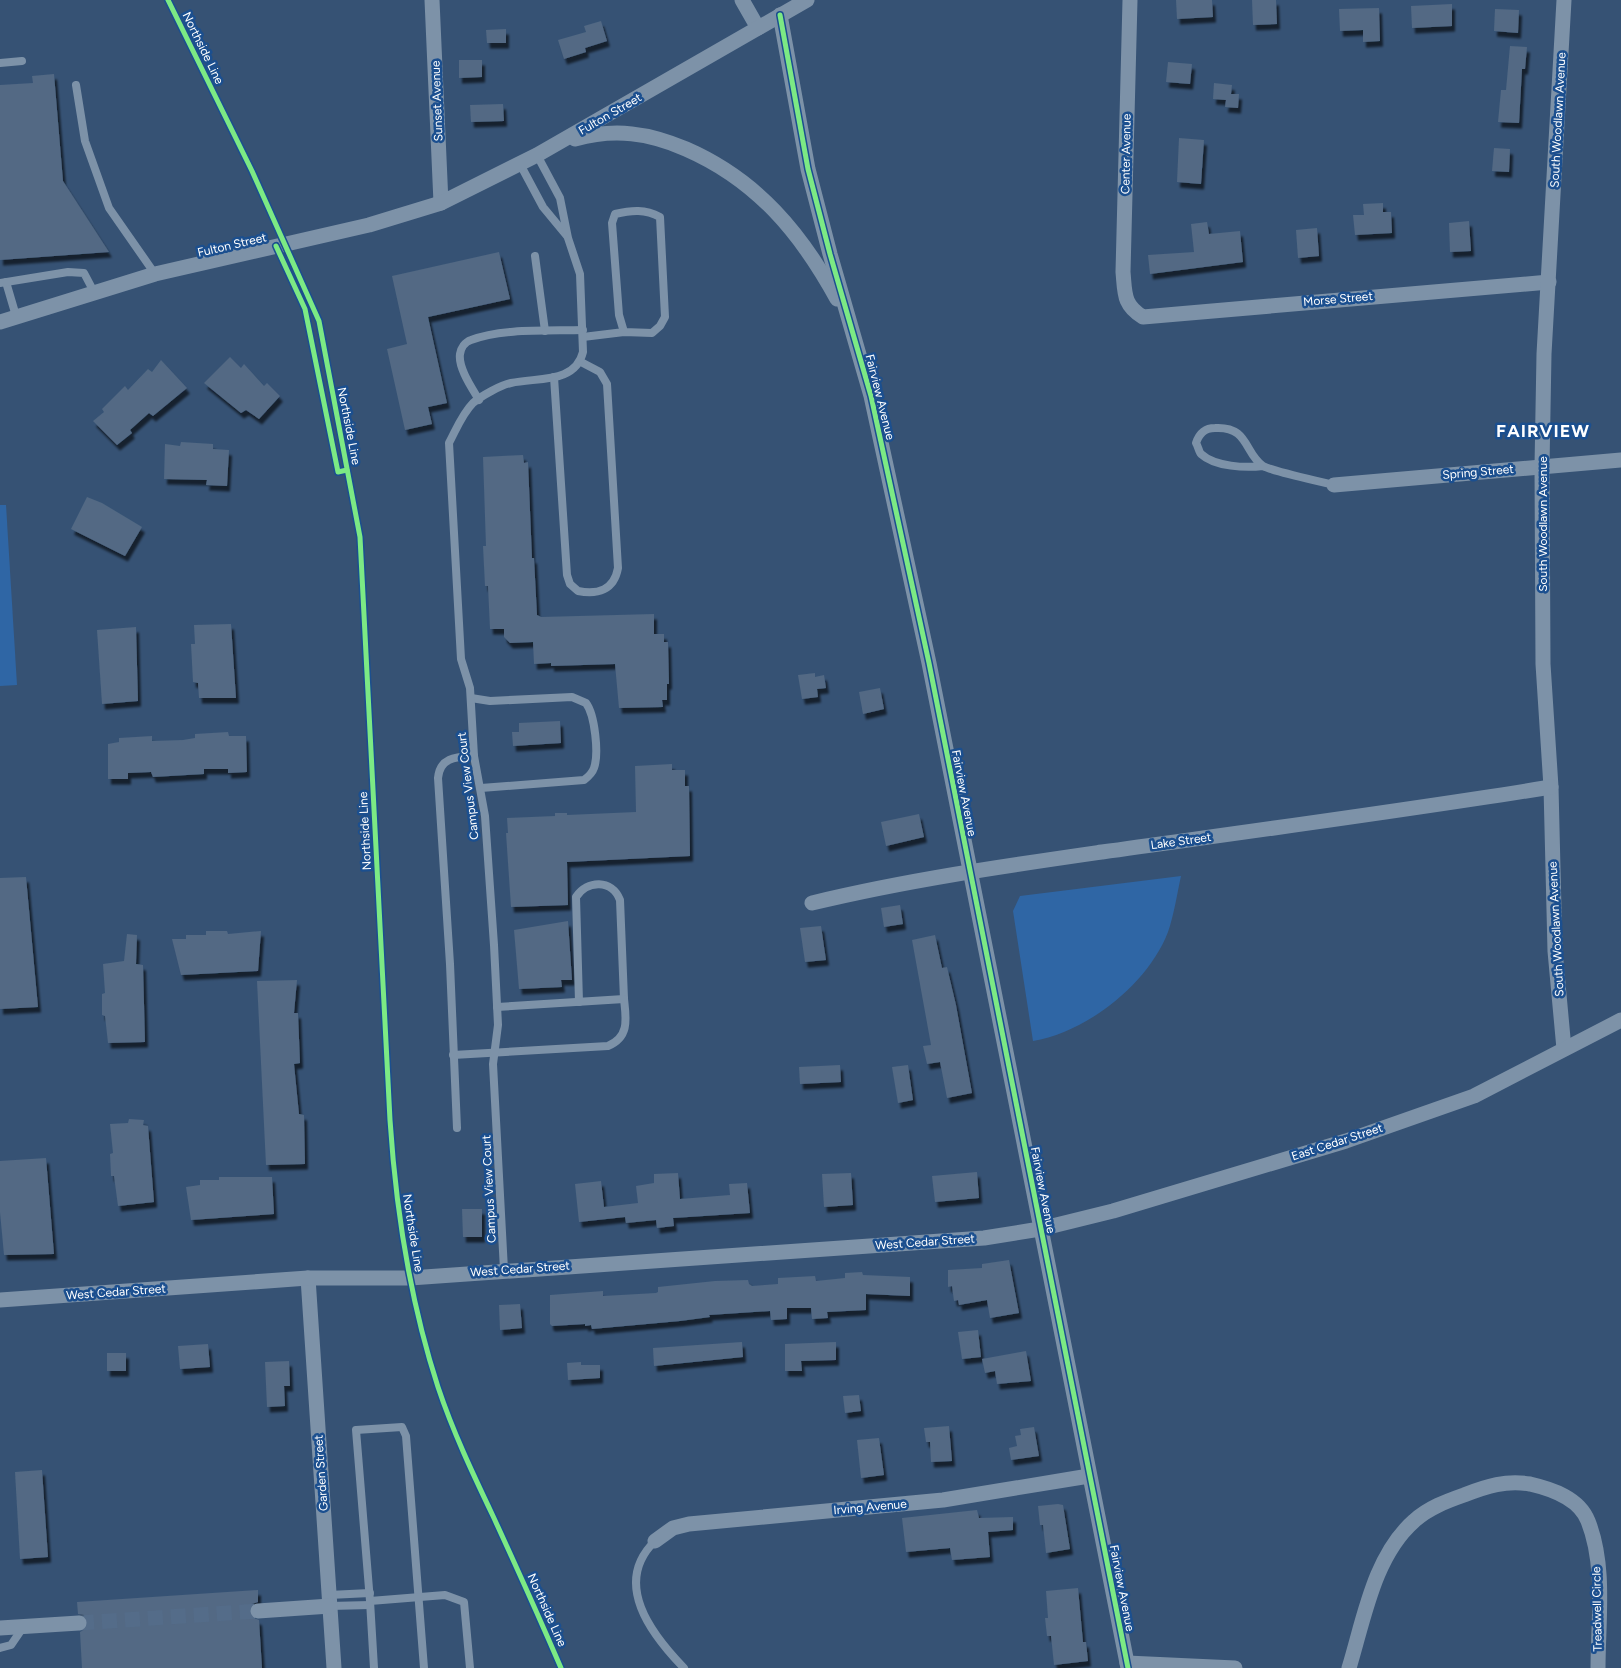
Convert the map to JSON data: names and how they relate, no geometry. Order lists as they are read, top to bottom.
{
  "streets": {
    "street": [
      "Sunset Avenue",
      "Fulton Street",
      "South Woodlawn Avenue",
      "Center Avenue",
      "Morse Street",
      "Fairview Avenue",
      "Spring Street",
      "Lake Street",
      "East Cedar Street",
      "West Cedar Street",
      "Garden Street",
      "Irving Avenue",
      "Treadwell Circle"
    ],
    "lane": ["Campus View Court"],
    "cycle path": ["Northside Line"]
  },
  "crossings": [
    ["Sunset Avenue", "Fulton Street"],
    ["Fulton Street", "Fairview Avenue"],
    ["South Woodlawn Avenue", "Morse Street"],
    ["South Woodlawn Avenue", "Spring Street"],
    ["South Woodlawn Avenue", "Lake Street"],
    ["South Woodlawn Avenue", "East Cedar Street"],
    ["Center Avenue", "Morse Street"],
    ["Fairview Avenue", "Lake Street"],
    ["Fairview Avenue", "East Cedar Street"],
    ["Fairview Avenue", "West Cedar Street"],
    ["Fairview Avenue", "Irving Avenue"],
    ["Campus View Court", "West Cedar Street"],
    ["East Cedar Street", "West Cedar Street"],
    ["West Cedar Street", "Garden Street"]
  ],
  "districts": ["FAIRVIEW"]
}
